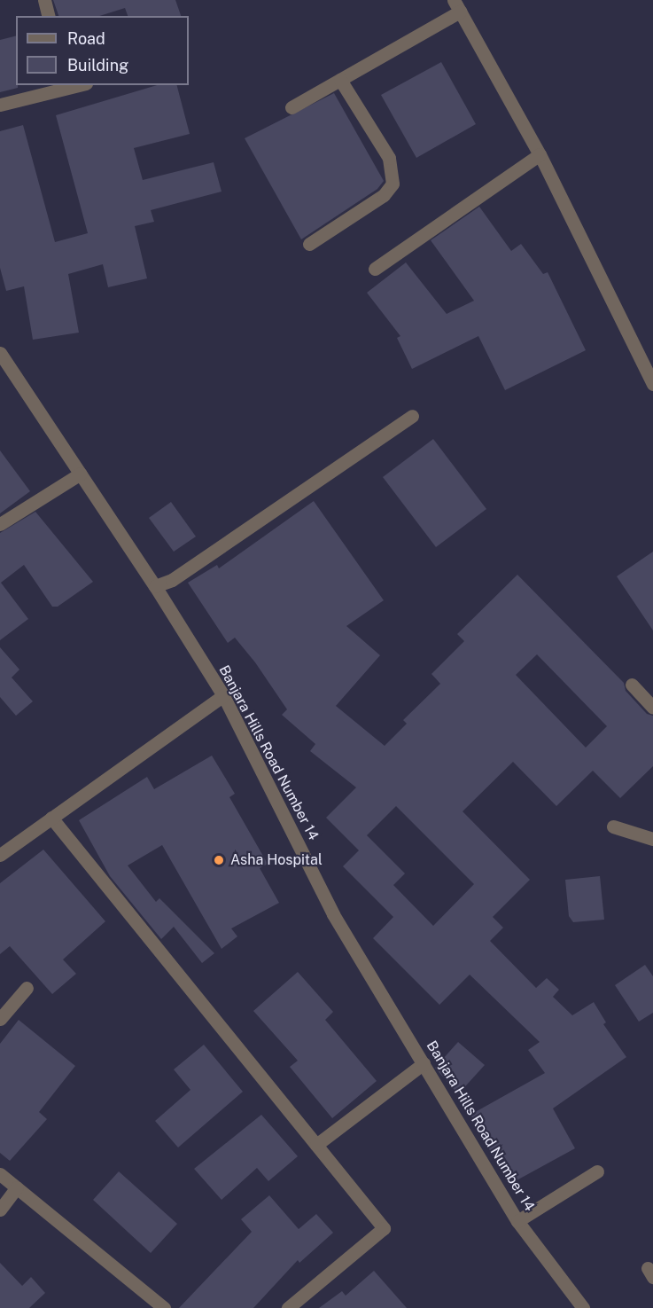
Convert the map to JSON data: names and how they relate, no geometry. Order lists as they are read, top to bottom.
{
  "streets": {
    "street": ["Banjara Hills Road Number 14"]
  },
  "places": ["Asha Hospital"],
  "legend": ["Road", "Building"]
}
